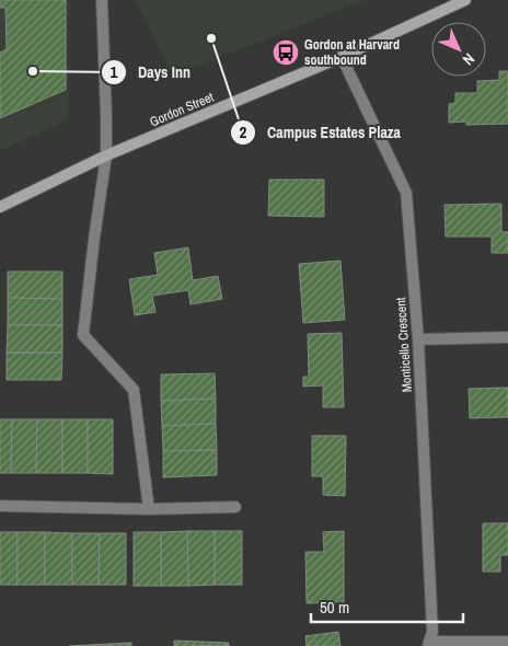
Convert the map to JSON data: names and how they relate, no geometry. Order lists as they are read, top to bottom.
{
  "streets": {
    "main road": ["Gordon Street"],
    "street": ["Monticello Crescent"]
  },
  "crossings": [
    ["Gordon Street", "Monticello Crescent"]
  ],
  "places": {
    "other": ["Campus Estates Plaza", "Days Inn"],
    "bus stop": ["Gordon at Harvard southbound"]
  },
  "scale_bar": "50 m",
  "north": "bottom right"
}
